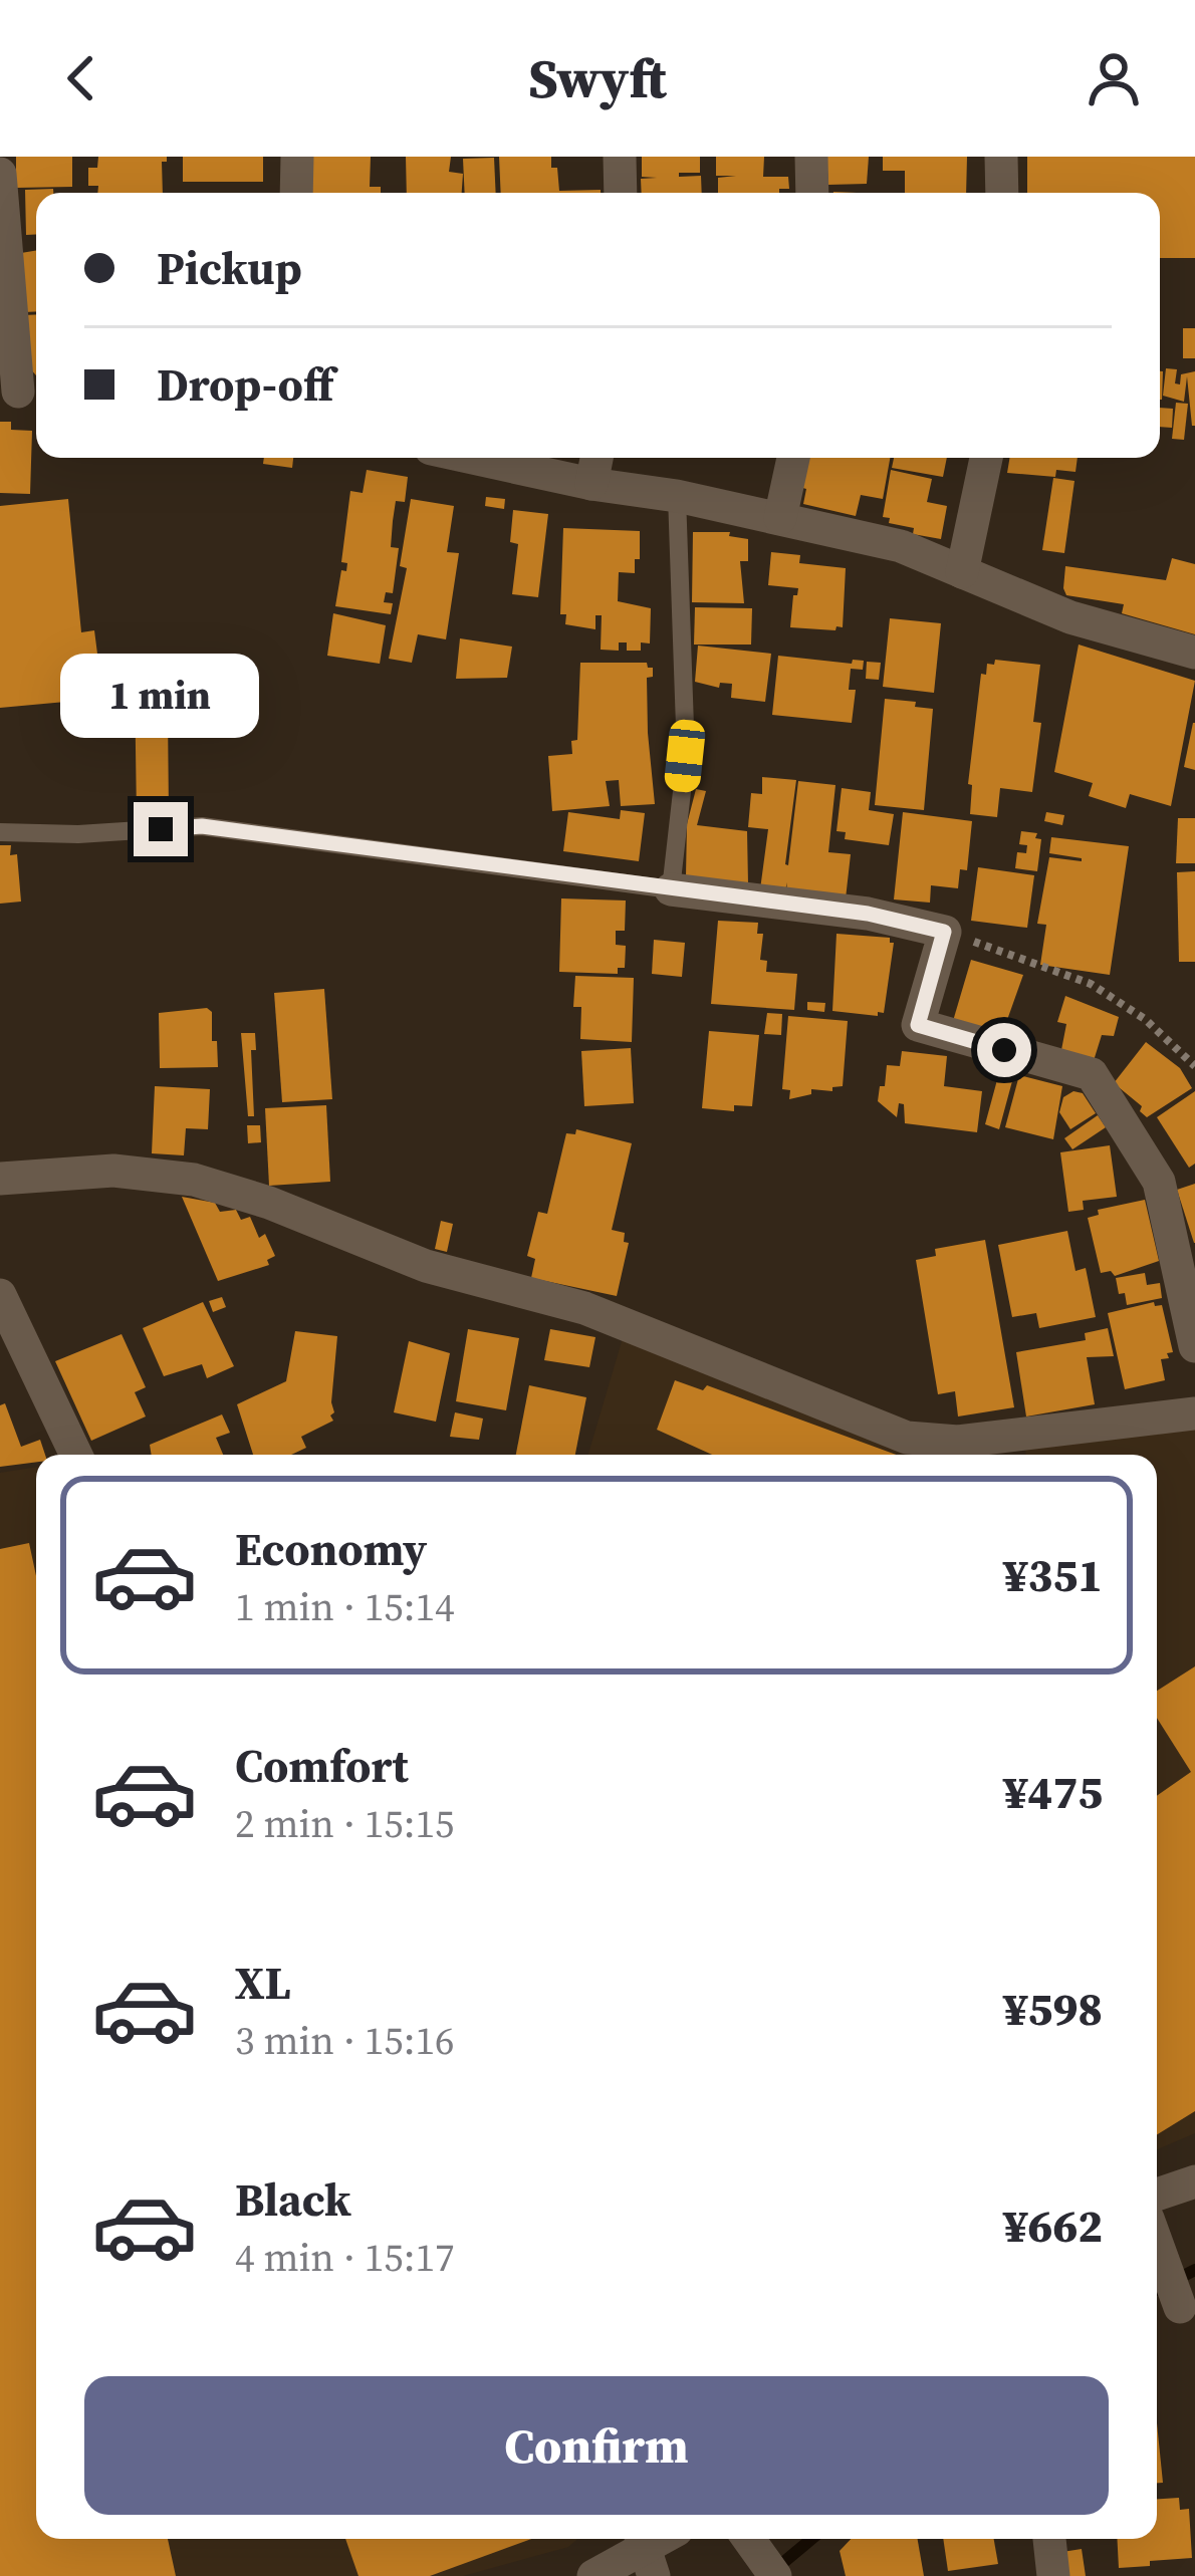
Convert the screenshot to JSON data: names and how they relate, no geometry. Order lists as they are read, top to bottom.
{
  "page": {
    "header": "Swyft",
    "banner": ["Pickup", "Drop-off"],
    "bubble": "1 min",
    "list": [
      {
        "name": "Economy",
        "note": "1 min · 15:14",
        "value": "¥351"
      },
      {
        "name": "Comfort",
        "note": "2 min · 15:15",
        "value": "¥475"
      },
      {
        "name": "XL",
        "note": "3 min · 15:16",
        "value": "¥598"
      },
      {
        "name": "Black",
        "note": "4 min · 15:17",
        "value": "¥662"
      }
    ],
    "buttons": "Confirm"
  }
}
